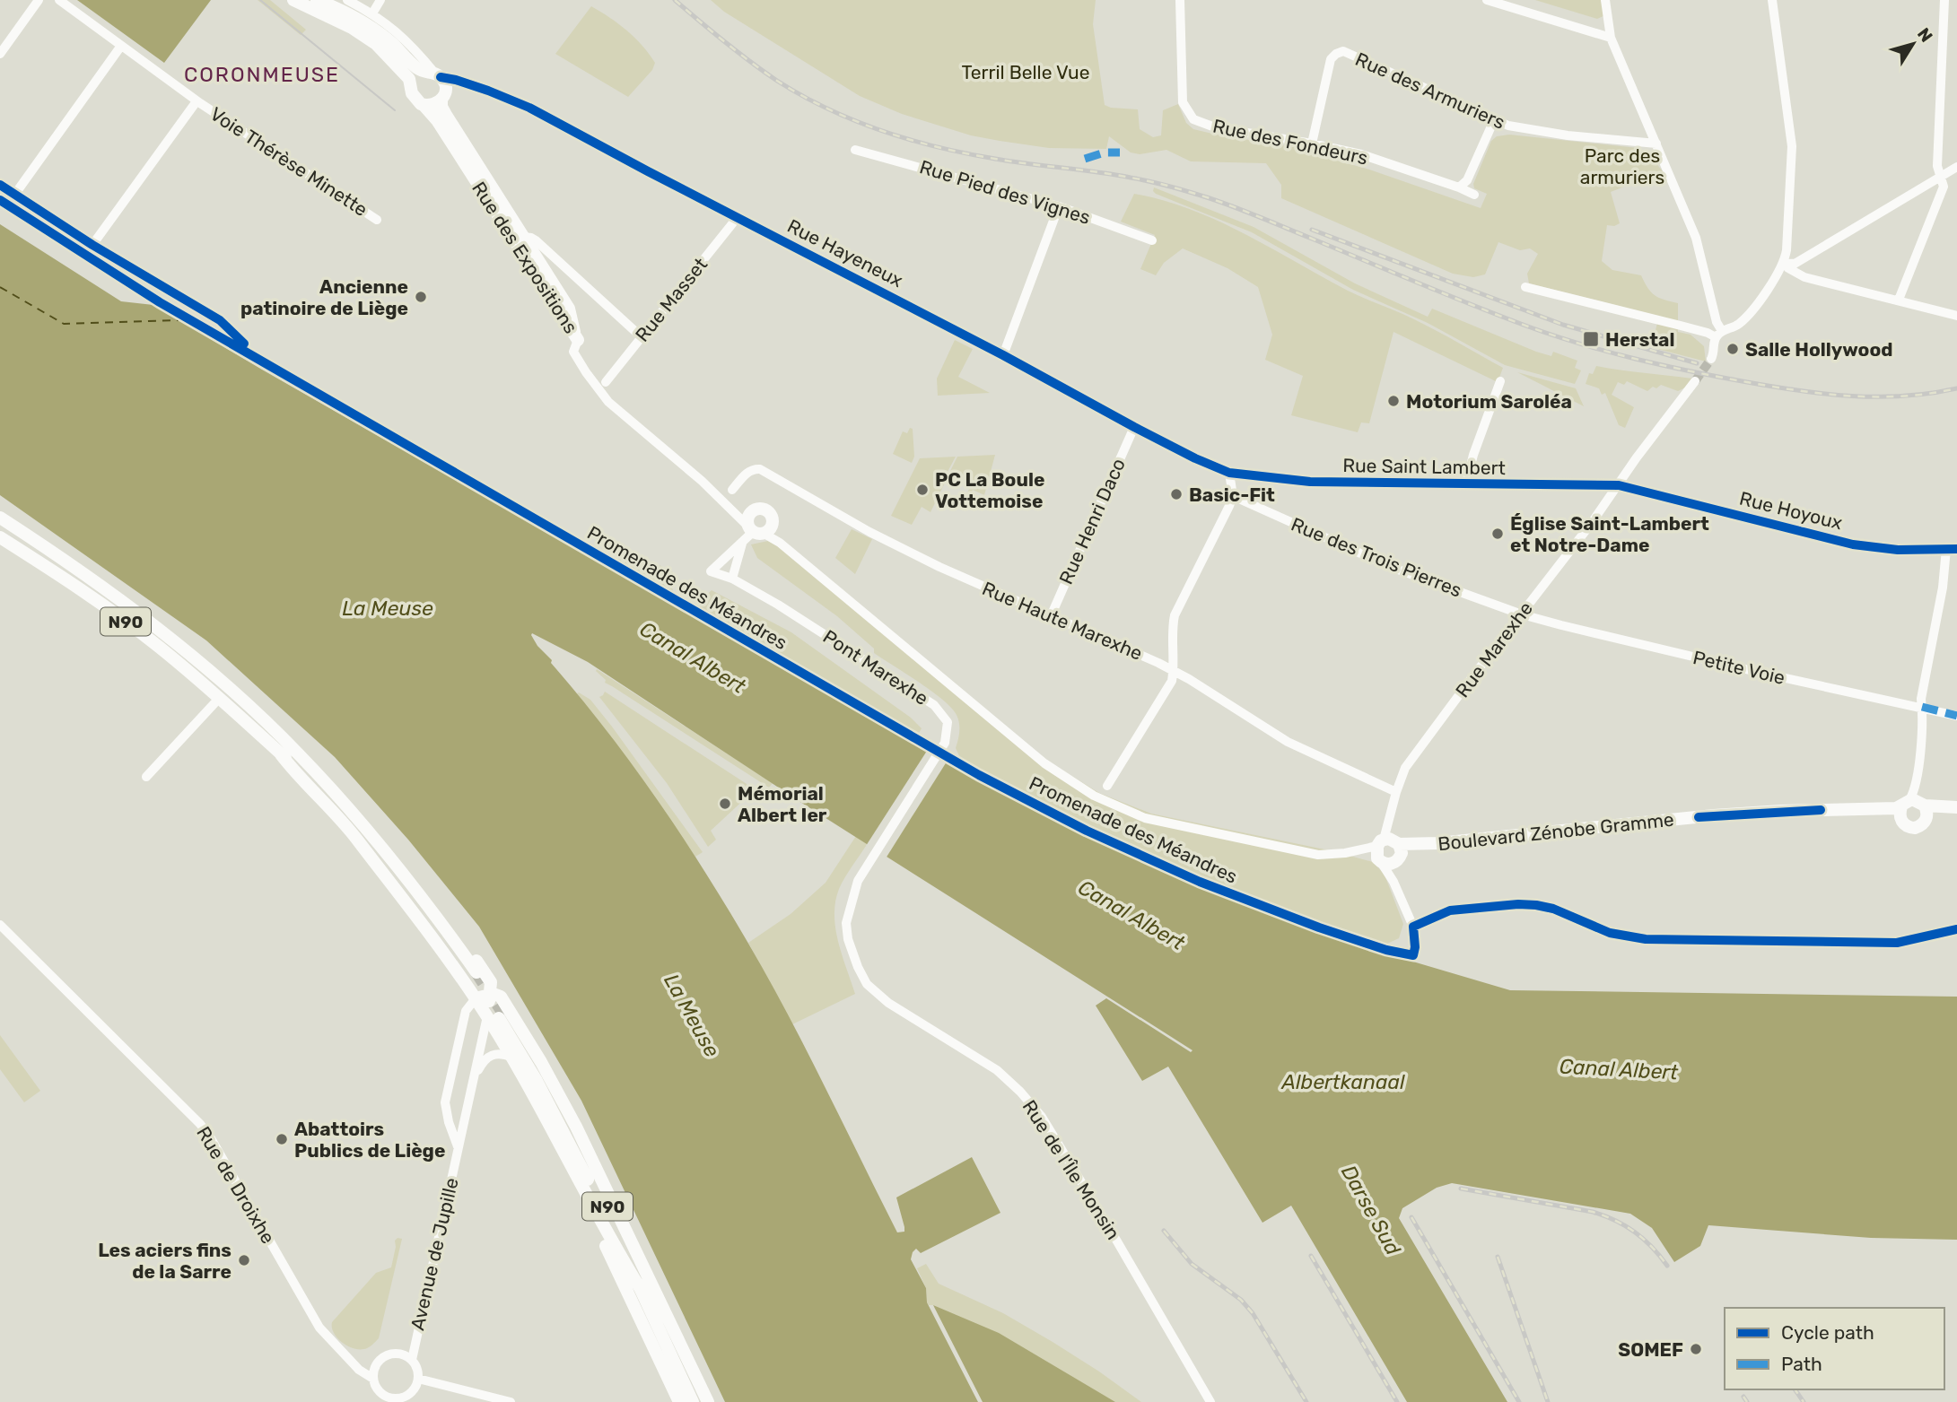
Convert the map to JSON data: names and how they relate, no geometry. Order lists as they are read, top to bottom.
{
  "streets": {
    "main road": ["Rue des Expositions", "N90", "Boulevard Zénobe Gramme"],
    "street": [
      "Rue des Armuriers",
      "Rue des Fondeurs",
      "Voie Thérèse Minette",
      "Rue Pied des Vignes",
      "Rue Hayeneux",
      "Rue Masset",
      "Rue Saint Lambert",
      "Rue Hoyoux",
      "Rue Henri Daco",
      "Rue des Trois Pierres",
      "Rue Haute Marexhe",
      "Rue Marexhe",
      "Pont Marexhe",
      "Petite Voie",
      "Rue de l'Île Monsin",
      "Rue de Droixhe",
      "Avenue de Jupille"
    ],
    "cycle path": ["Promenade des Méandres"]
  },
  "crossings": [
    ["Rue des Armuriers", "Rue des Fondeurs"],
    ["Rue Hayeneux", "Rue des Expositions"],
    ["Rue Hayeneux", "Rue Masset"],
    ["Rue Hayeneux", "Rue Saint Lambert"],
    ["Rue Hayeneux", "Rue Henri Daco"],
    ["Rue Saint Lambert", "Rue Hoyoux"],
    ["Rue Saint Lambert", "Rue Marexhe"],
    ["Rue Hoyoux", "Rue Marexhe"],
    ["Rue Henri Daco", "Rue Haute Marexhe"],
    ["Rue des Trois Pierres", "Rue Marexhe"],
    ["Rue des Trois Pierres", "Petite Voie"],
    ["Rue Haute Marexhe", "Rue Marexhe"],
    ["N90", "Avenue de Jupille"],
    ["Rue Marexhe", "Petite Voie"],
    ["Rue Marexhe", "Boulevard Zénobe Gramme"],
    ["Pont Marexhe", "Rue de l'Île Monsin"],
    ["Rue de Droixhe", "Avenue de Jupille"]
  ],
  "districts": ["CORONMEUSE"],
  "water": [
    "La Meuse",
    "Canal Albert",
    "Albertkanaal",
    "Darse Sud"
  ],
  "parks": ["Terril Belle Vue", "Parc des armuriers"],
  "places": {
    "other": [
      "Ancienne patinoire de Liège",
      "Salle Hollywood",
      "Motorium Saroléa",
      "PC La Boule Vottemoise",
      "Basic-Fit",
      "Église Saint-Lambert et Notre-Dame",
      "Mémorial Albert Ier",
      "Abattoirs Publics de Liège",
      "Les aciers fins de la Sarre",
      "SOMEF"
    ],
    "transit": ["Herstal"]
  },
  "legend": ["Cycle path", "Path"],
  "north": "top right"
}
